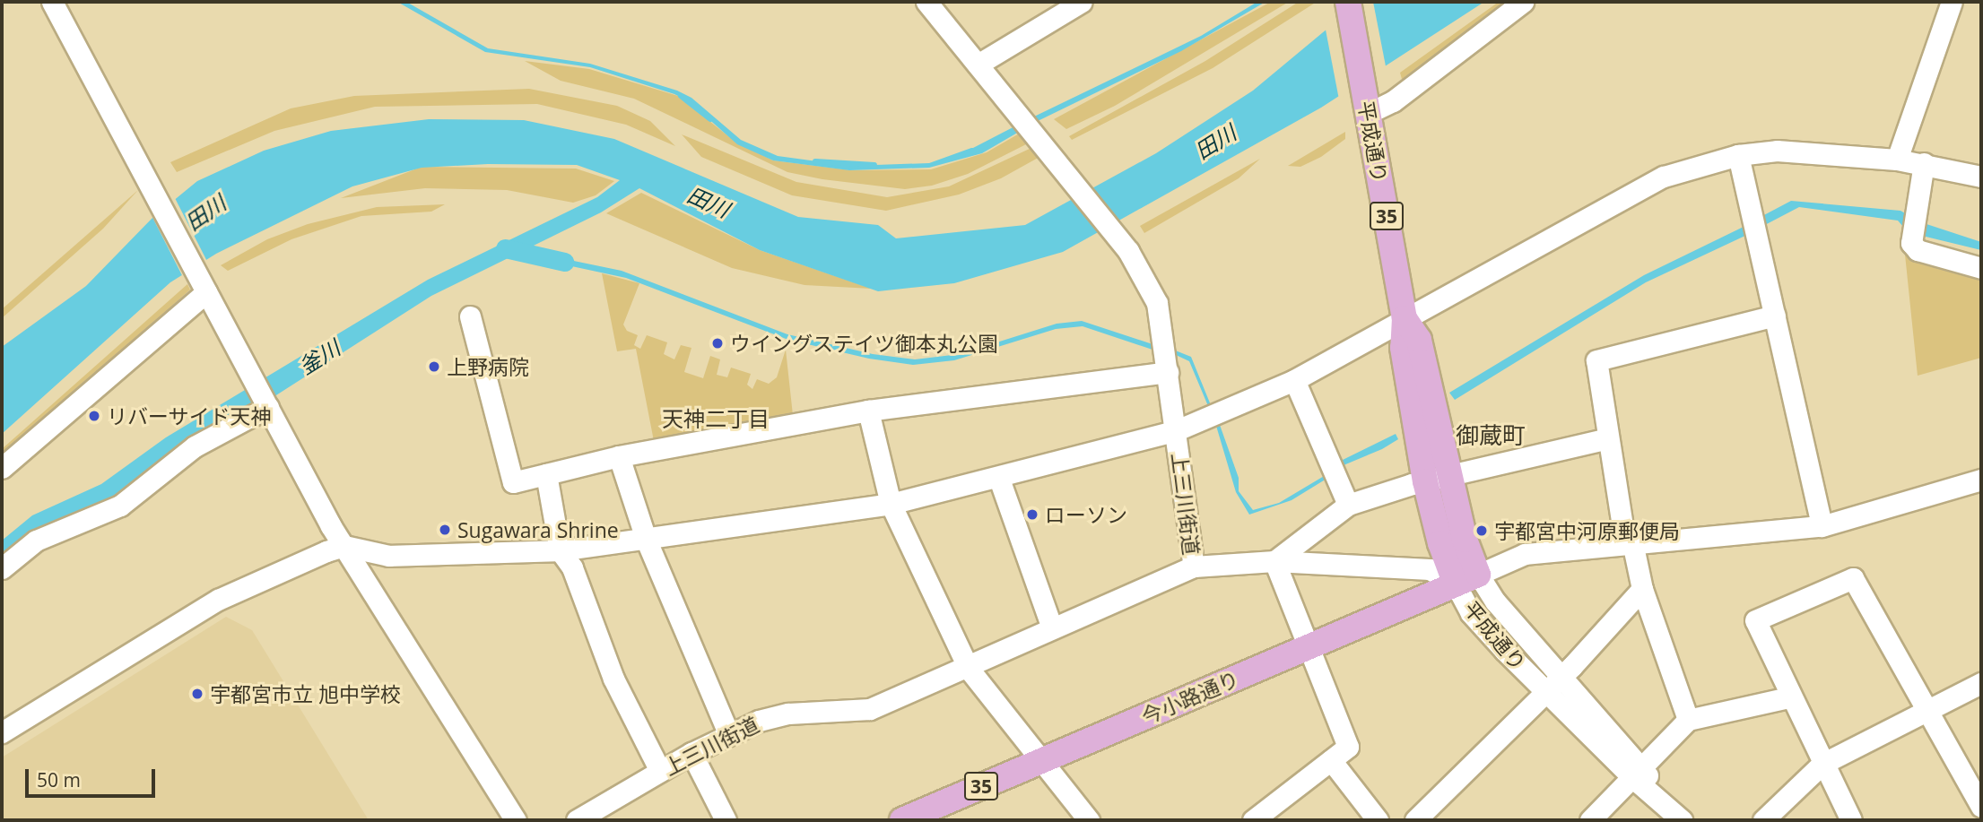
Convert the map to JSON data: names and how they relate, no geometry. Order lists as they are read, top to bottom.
{
  "streets": {
    "main road": ["平成通り", "35", "今小路通り"],
    "street": ["上三川街道"]
  },
  "crossings": [
    ["平成通り", "今小路通り"]
  ],
  "districts": ["天神二丁目", "御蔵町"],
  "water": ["田川", "釜川"],
  "places": [
    "ウイングステイツ御本丸公園",
    "上野病院",
    "リバーサイド天神",
    "ローソン",
    "Sugawara Shrine",
    "宇都宮中河原郵便局",
    "宇都宮市立 旭中学校"
  ],
  "scale_bar": "50 m"
}
